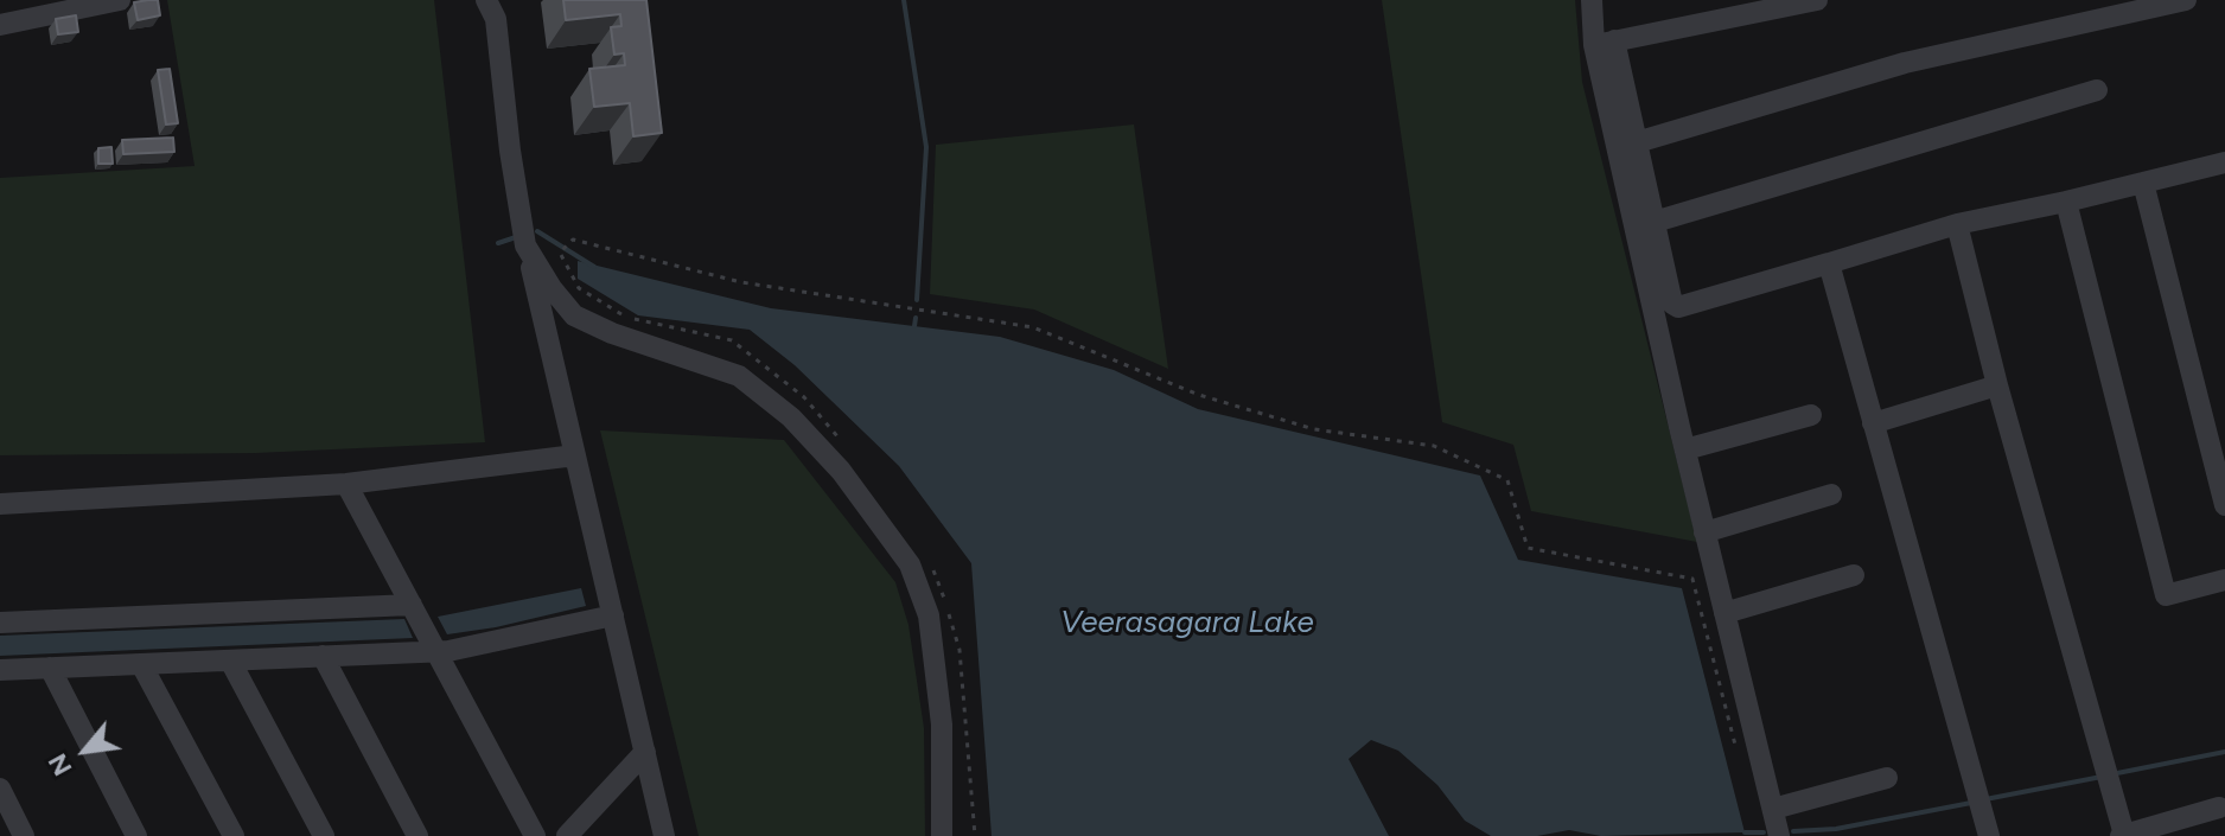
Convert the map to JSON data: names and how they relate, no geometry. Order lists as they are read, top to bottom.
{
  "water": ["Veerasagara Lake"],
  "north": "bottom left"
}
